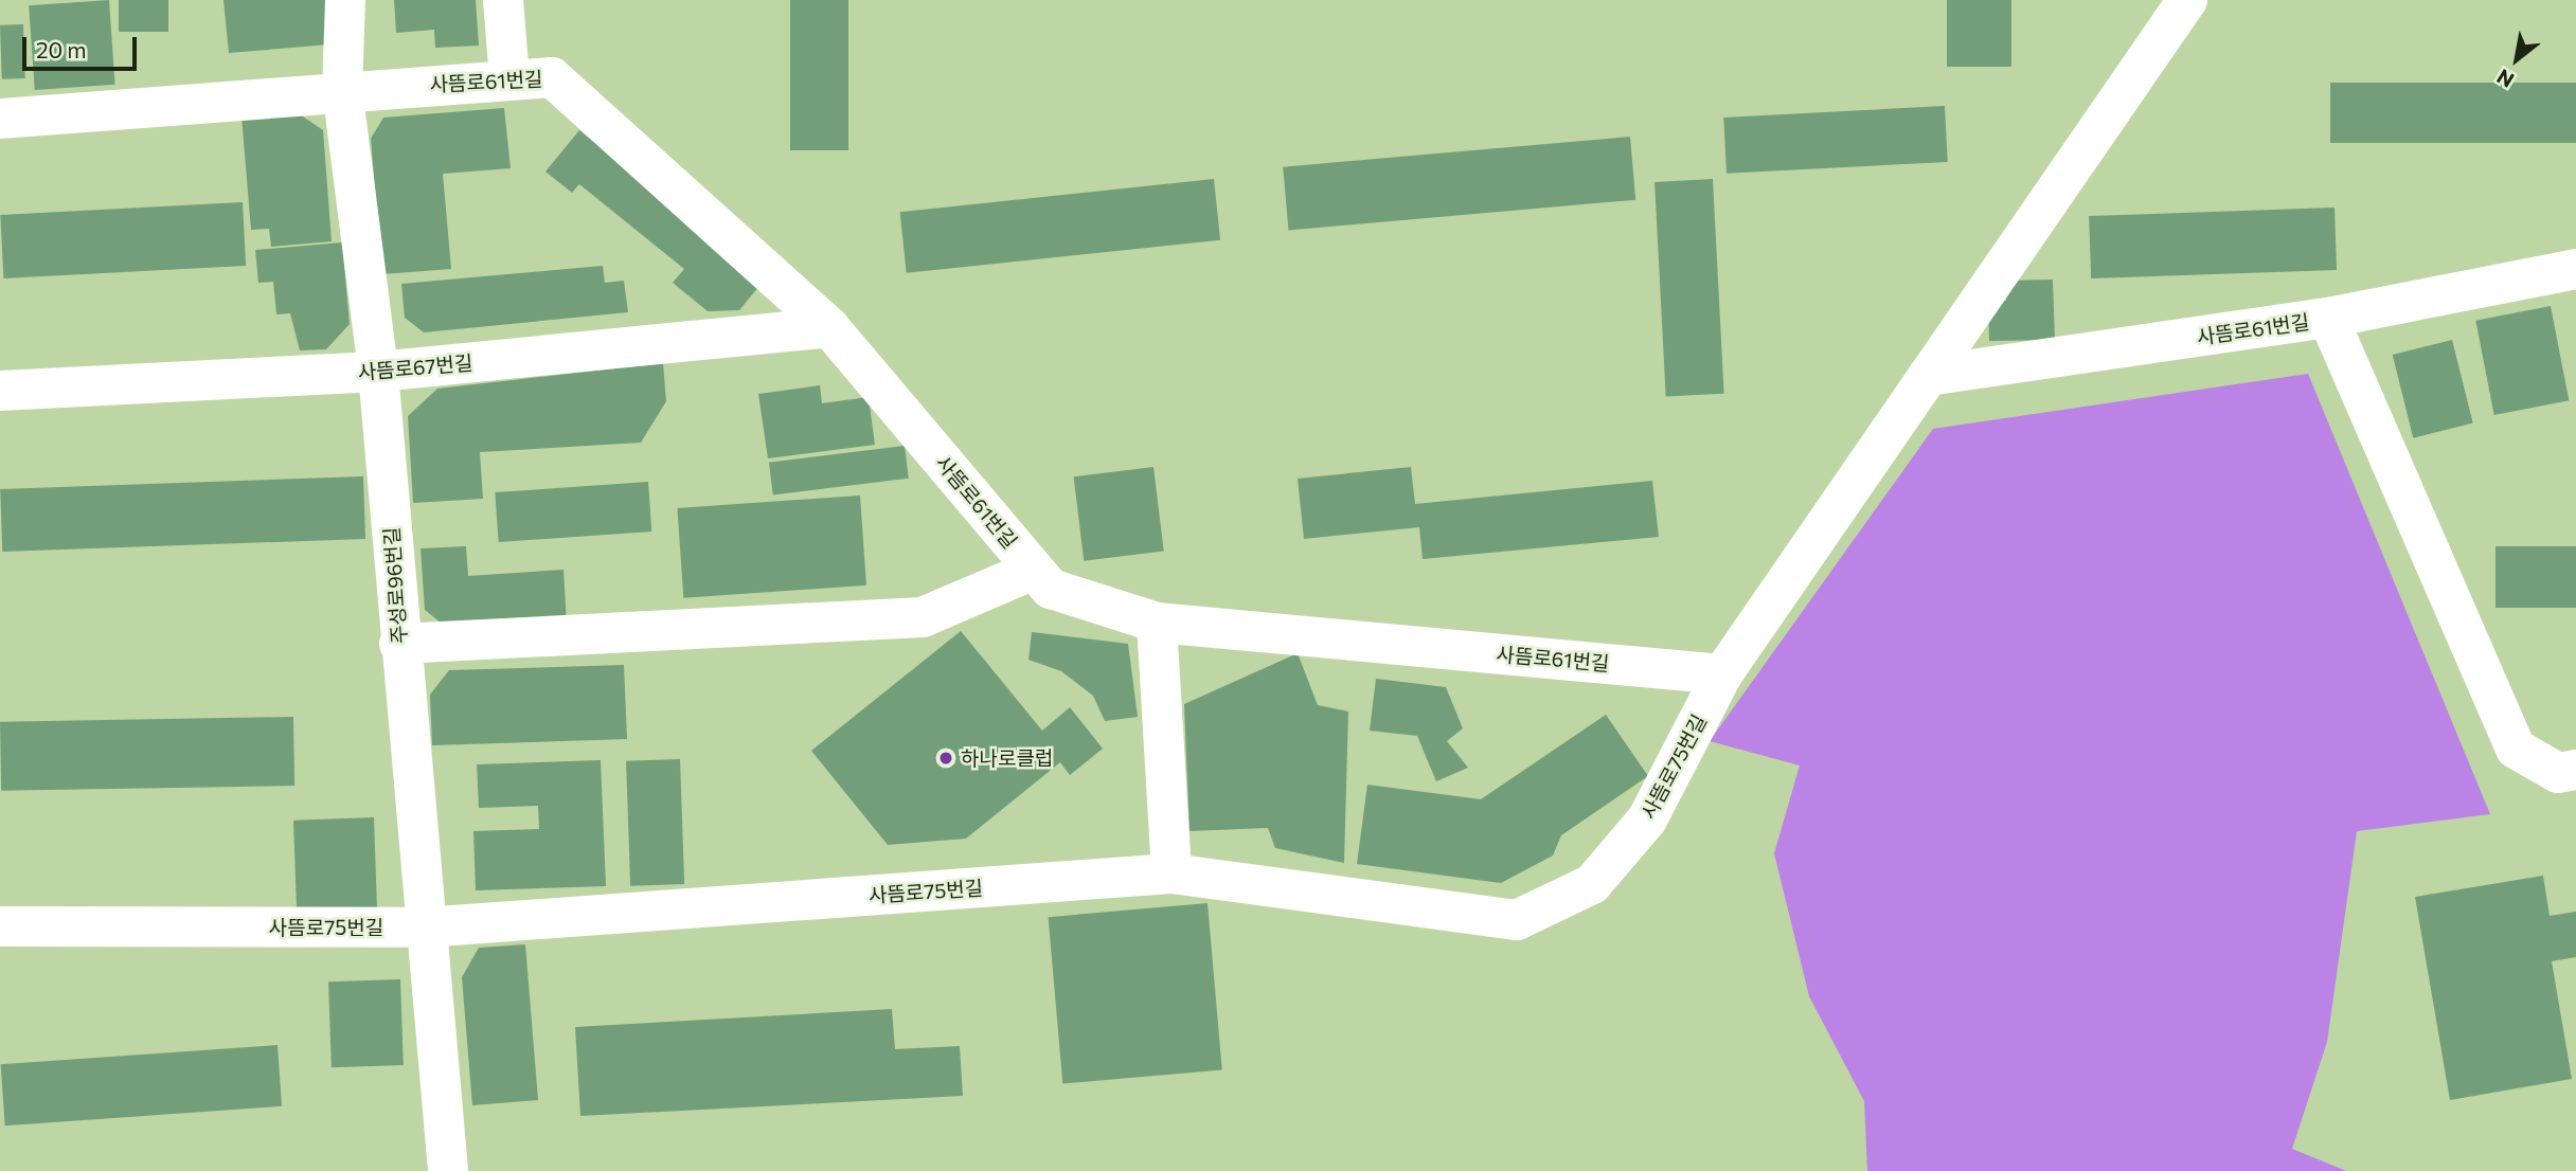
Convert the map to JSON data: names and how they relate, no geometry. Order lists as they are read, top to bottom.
{
  "streets": {
    "street": [
      "사뜸로61번길",
      "사뜸로67번길",
      "주성로96번길",
      "사뜸로75번길"
    ]
  },
  "crossings": [
    ["사뜸로61번길", "사뜸로67번길"],
    ["사뜸로61번길", "주성로96번길"],
    ["사뜸로61번길", "사뜸로75번길"],
    ["사뜸로67번길", "주성로96번길"],
    ["주성로96번길", "사뜸로75번길"]
  ],
  "places": ["하나로클럽"],
  "scale_bar": "20 m",
  "north": "bottom left"
}
